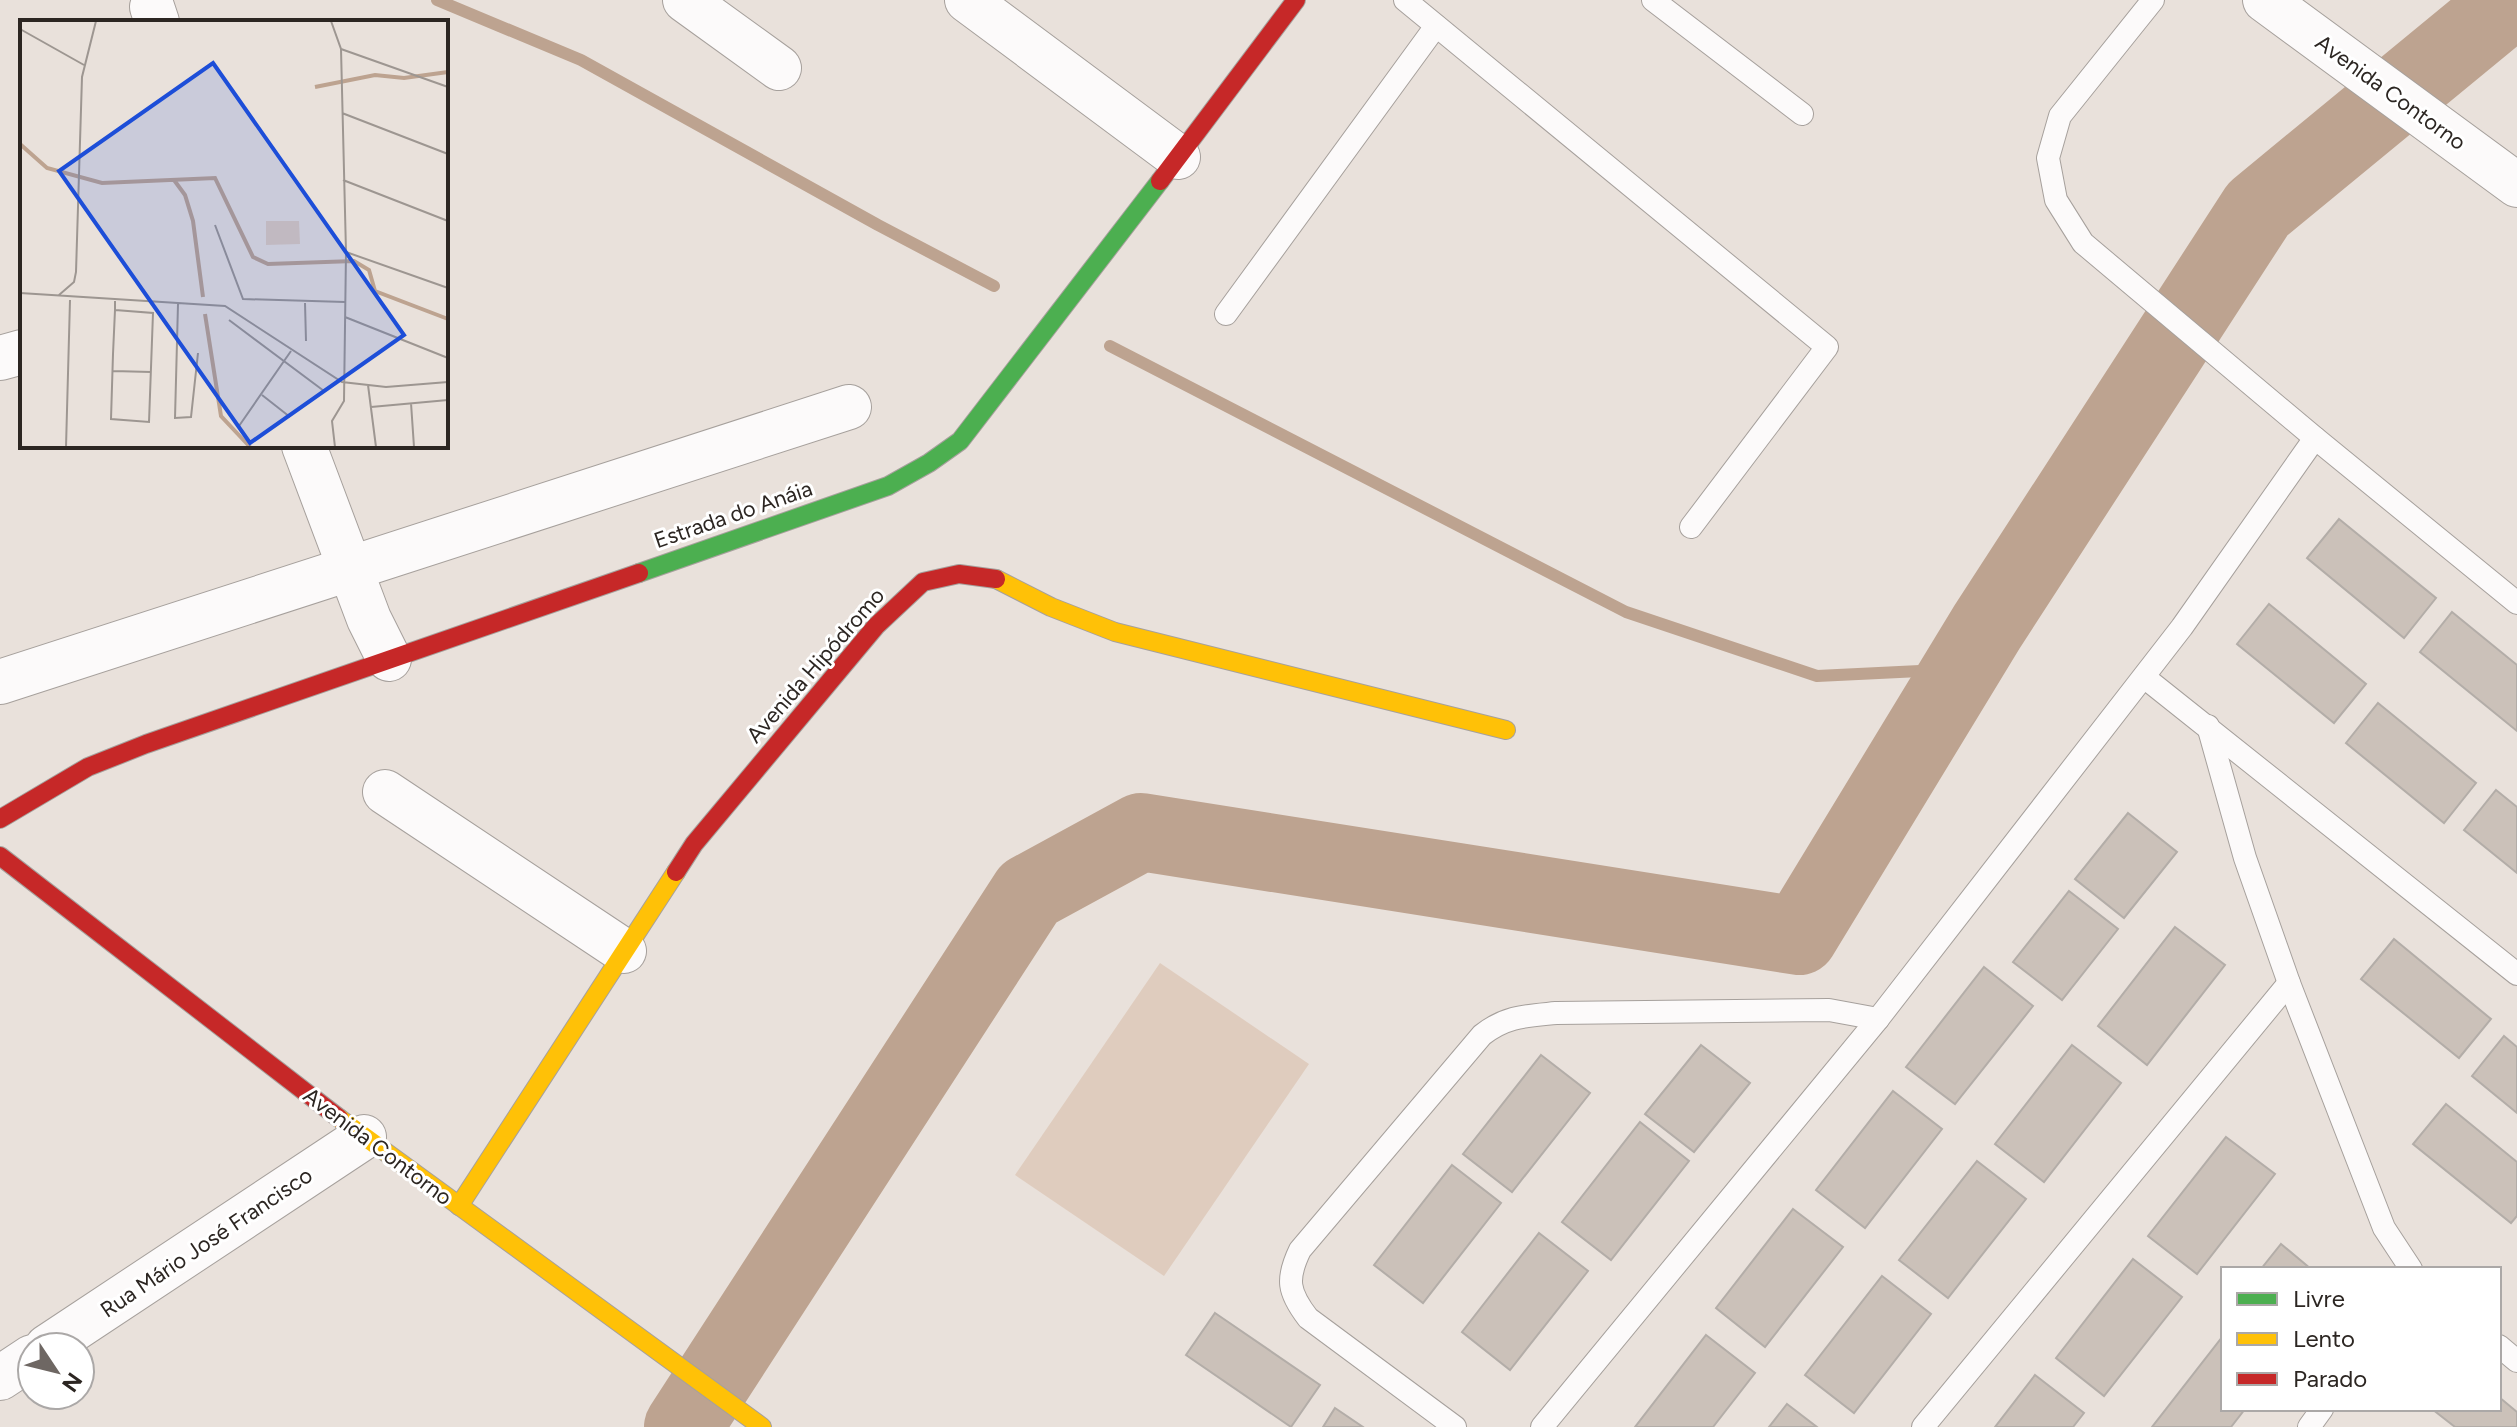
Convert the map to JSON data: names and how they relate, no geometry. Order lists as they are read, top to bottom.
{
  "streets": {
    "street": [
      "Avenida Contorno",
      "Estrada do Anáia",
      "Avenida Hipódromo",
      "Rua Mário José Francisco"
    ]
  },
  "crossings": [
    ["Avenida Contorno", "Avenida Hipódromo"],
    ["Avenida Contorno", "Rua Mário José Francisco"]
  ],
  "legend": ["Livre", "Lento", "Parado"],
  "north": "bottom right"
}
